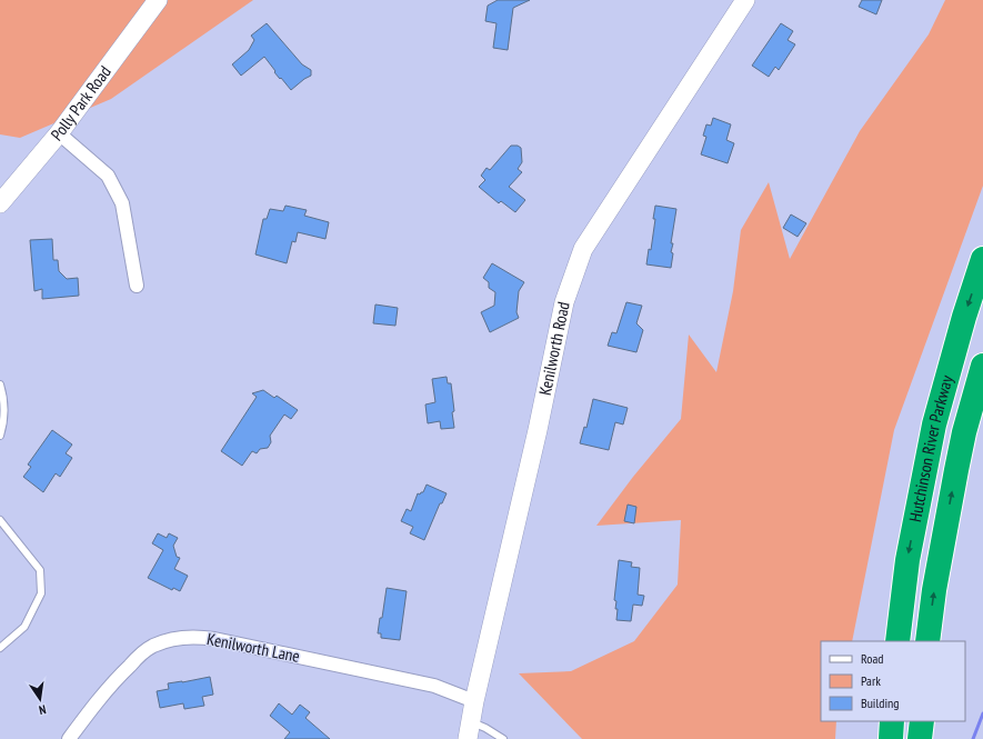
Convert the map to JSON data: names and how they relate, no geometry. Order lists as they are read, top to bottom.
{
  "streets": {
    "highway": ["Hutchinson River Parkway"],
    "street": ["Polly Park Road", "Kenilworth Road", "Kenilworth Lane"]
  },
  "crossings": [
    ["Kenilworth Road", "Kenilworth Lane"]
  ],
  "legend": ["Road", "Park", "Building"],
  "north": "bottom"
}
